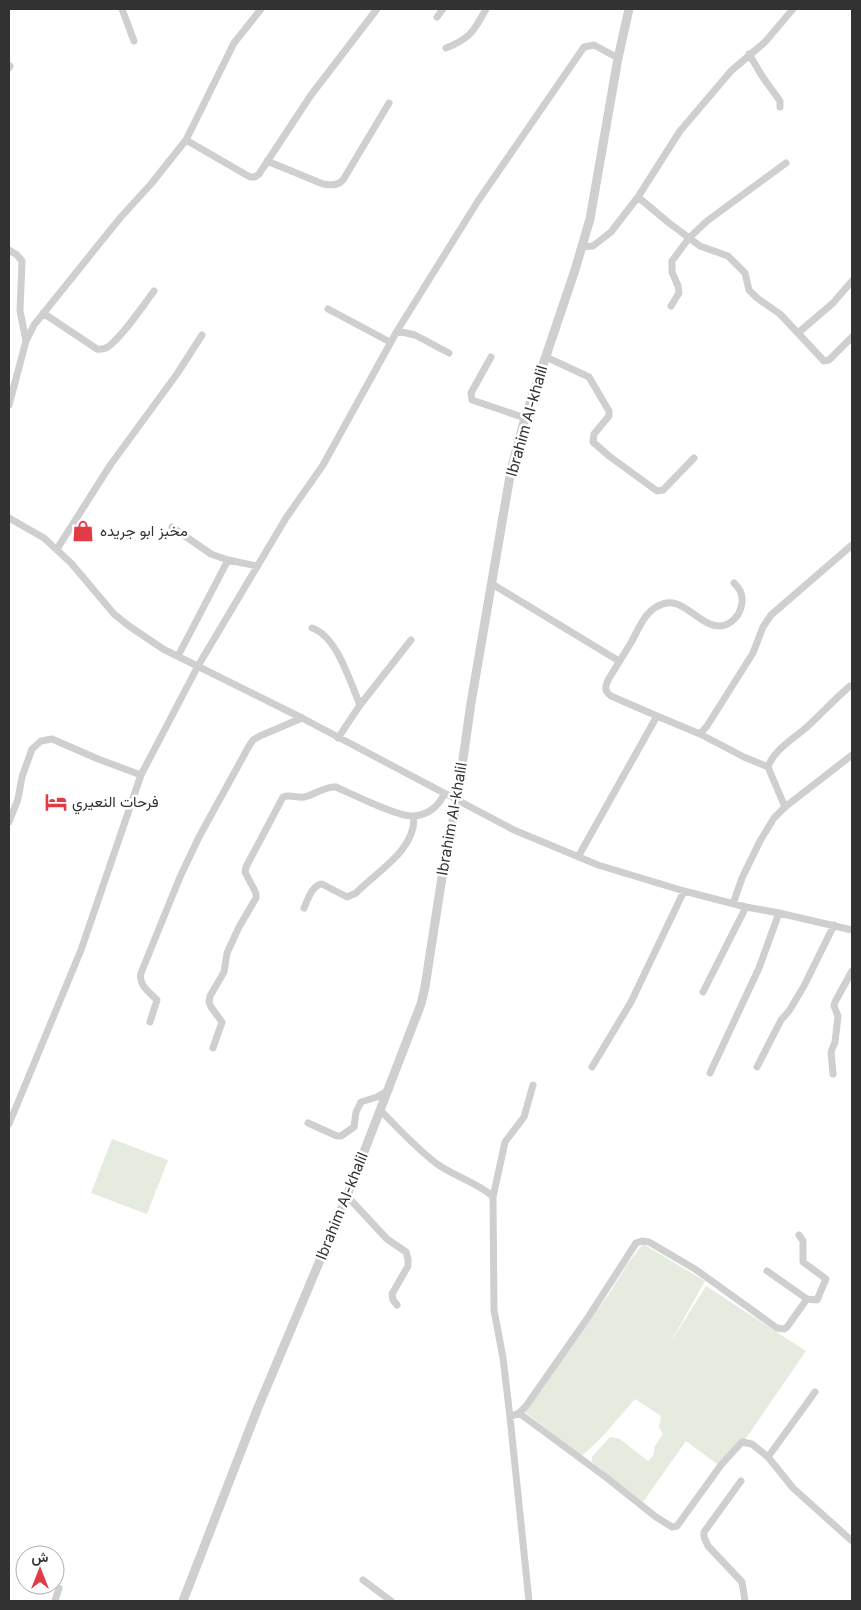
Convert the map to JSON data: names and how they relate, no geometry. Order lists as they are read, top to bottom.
{
  "streets": {
    "street": ["Ibrahim Al-khalil"]
  },
  "places": {
    "shop": ["مخبز ابو جريده"],
    "hotel": ["فرحات النعيري"]
  },
  "north": "top"
}
